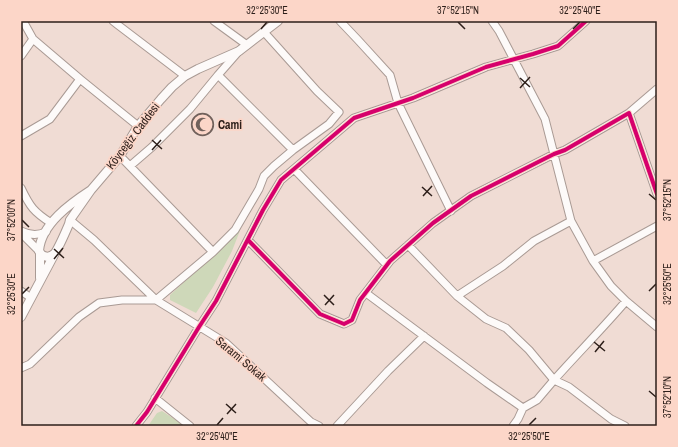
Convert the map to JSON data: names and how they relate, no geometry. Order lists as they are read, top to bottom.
{
  "streets": {
    "street": ["Köyceğiz Caddesi", "Sarami Sokak"]
  },
  "crossings": [
    ["Köyceğiz Caddesi", "Sarami Sokak"]
  ],
  "places": {
    "mosque": ["Cami"]
  },
  "coordinates": [
    "32°25'30\"E",
    "37°52'15\"N",
    "32°25'40\"E",
    "37°52'00\"N",
    "32°25'50\"E",
    "37°52'10\"N"
  ]
}
